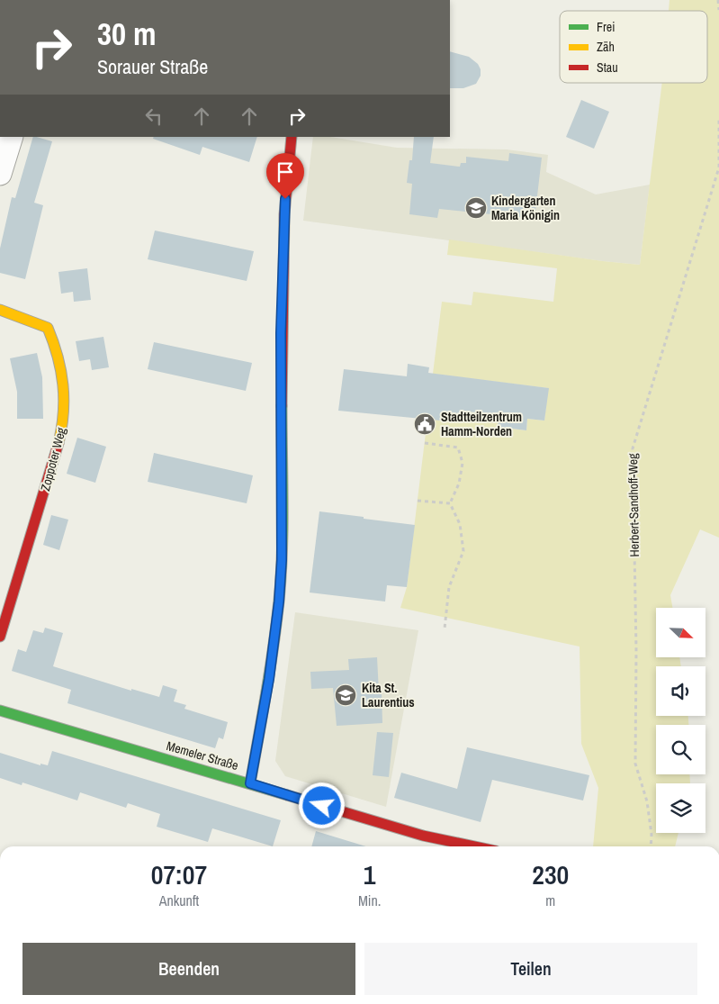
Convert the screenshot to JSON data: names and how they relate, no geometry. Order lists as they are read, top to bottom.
{
  "streets": {
    "street": ["Zoppoter Weg", "Memeler Straße"],
    "path": ["Herbert-Sandhoff-Weg"]
  },
  "places": {
    "school or university": ["Kindergarten Maria Königin", "Kita St. Laurentius"],
    "public building": ["Stadtteilzentrum Hamm-Norden"]
  },
  "legend": ["Frei", "Zäh", "Stau"],
  "north": "bottom right",
  "page": {
    "turn": ["30 m", "Sorauer Straße"],
    "eta": [
      "07:07",
      "Ankunft",
      "1",
      "Min.",
      "230",
      "m"
    ],
    "buttons": ["Beenden", "Teilen"]
  }
}
